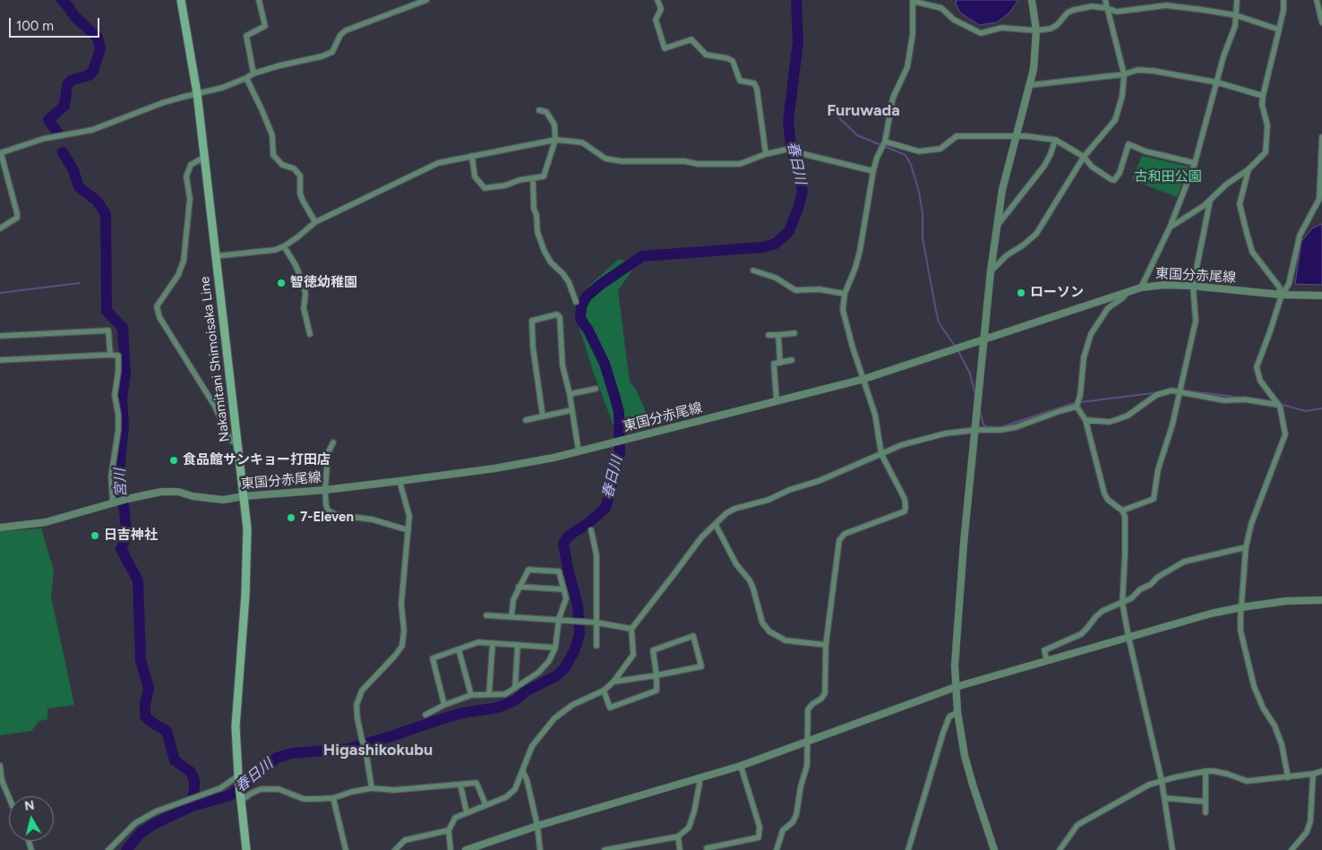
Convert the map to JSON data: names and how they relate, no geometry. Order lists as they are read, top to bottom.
{
  "streets": {
    "main road": ["Nakamitani Shimoisaka Line"],
    "street": ["東国分赤尾線"]
  },
  "crossings": [
    ["東国分赤尾線", "Nakamitani Shimoisaka Line"]
  ],
  "districts": ["Furuwada", "Higashikokubu"],
  "water": ["春日川", "宮川"],
  "parks": ["古和田公園"],
  "places": [
    "智徳幼稚園",
    "ローソン",
    "食品館サンキョー打田店",
    "7-Eleven",
    "日吉神社"
  ],
  "scale_bar": "100 m",
  "north": "top"
}
